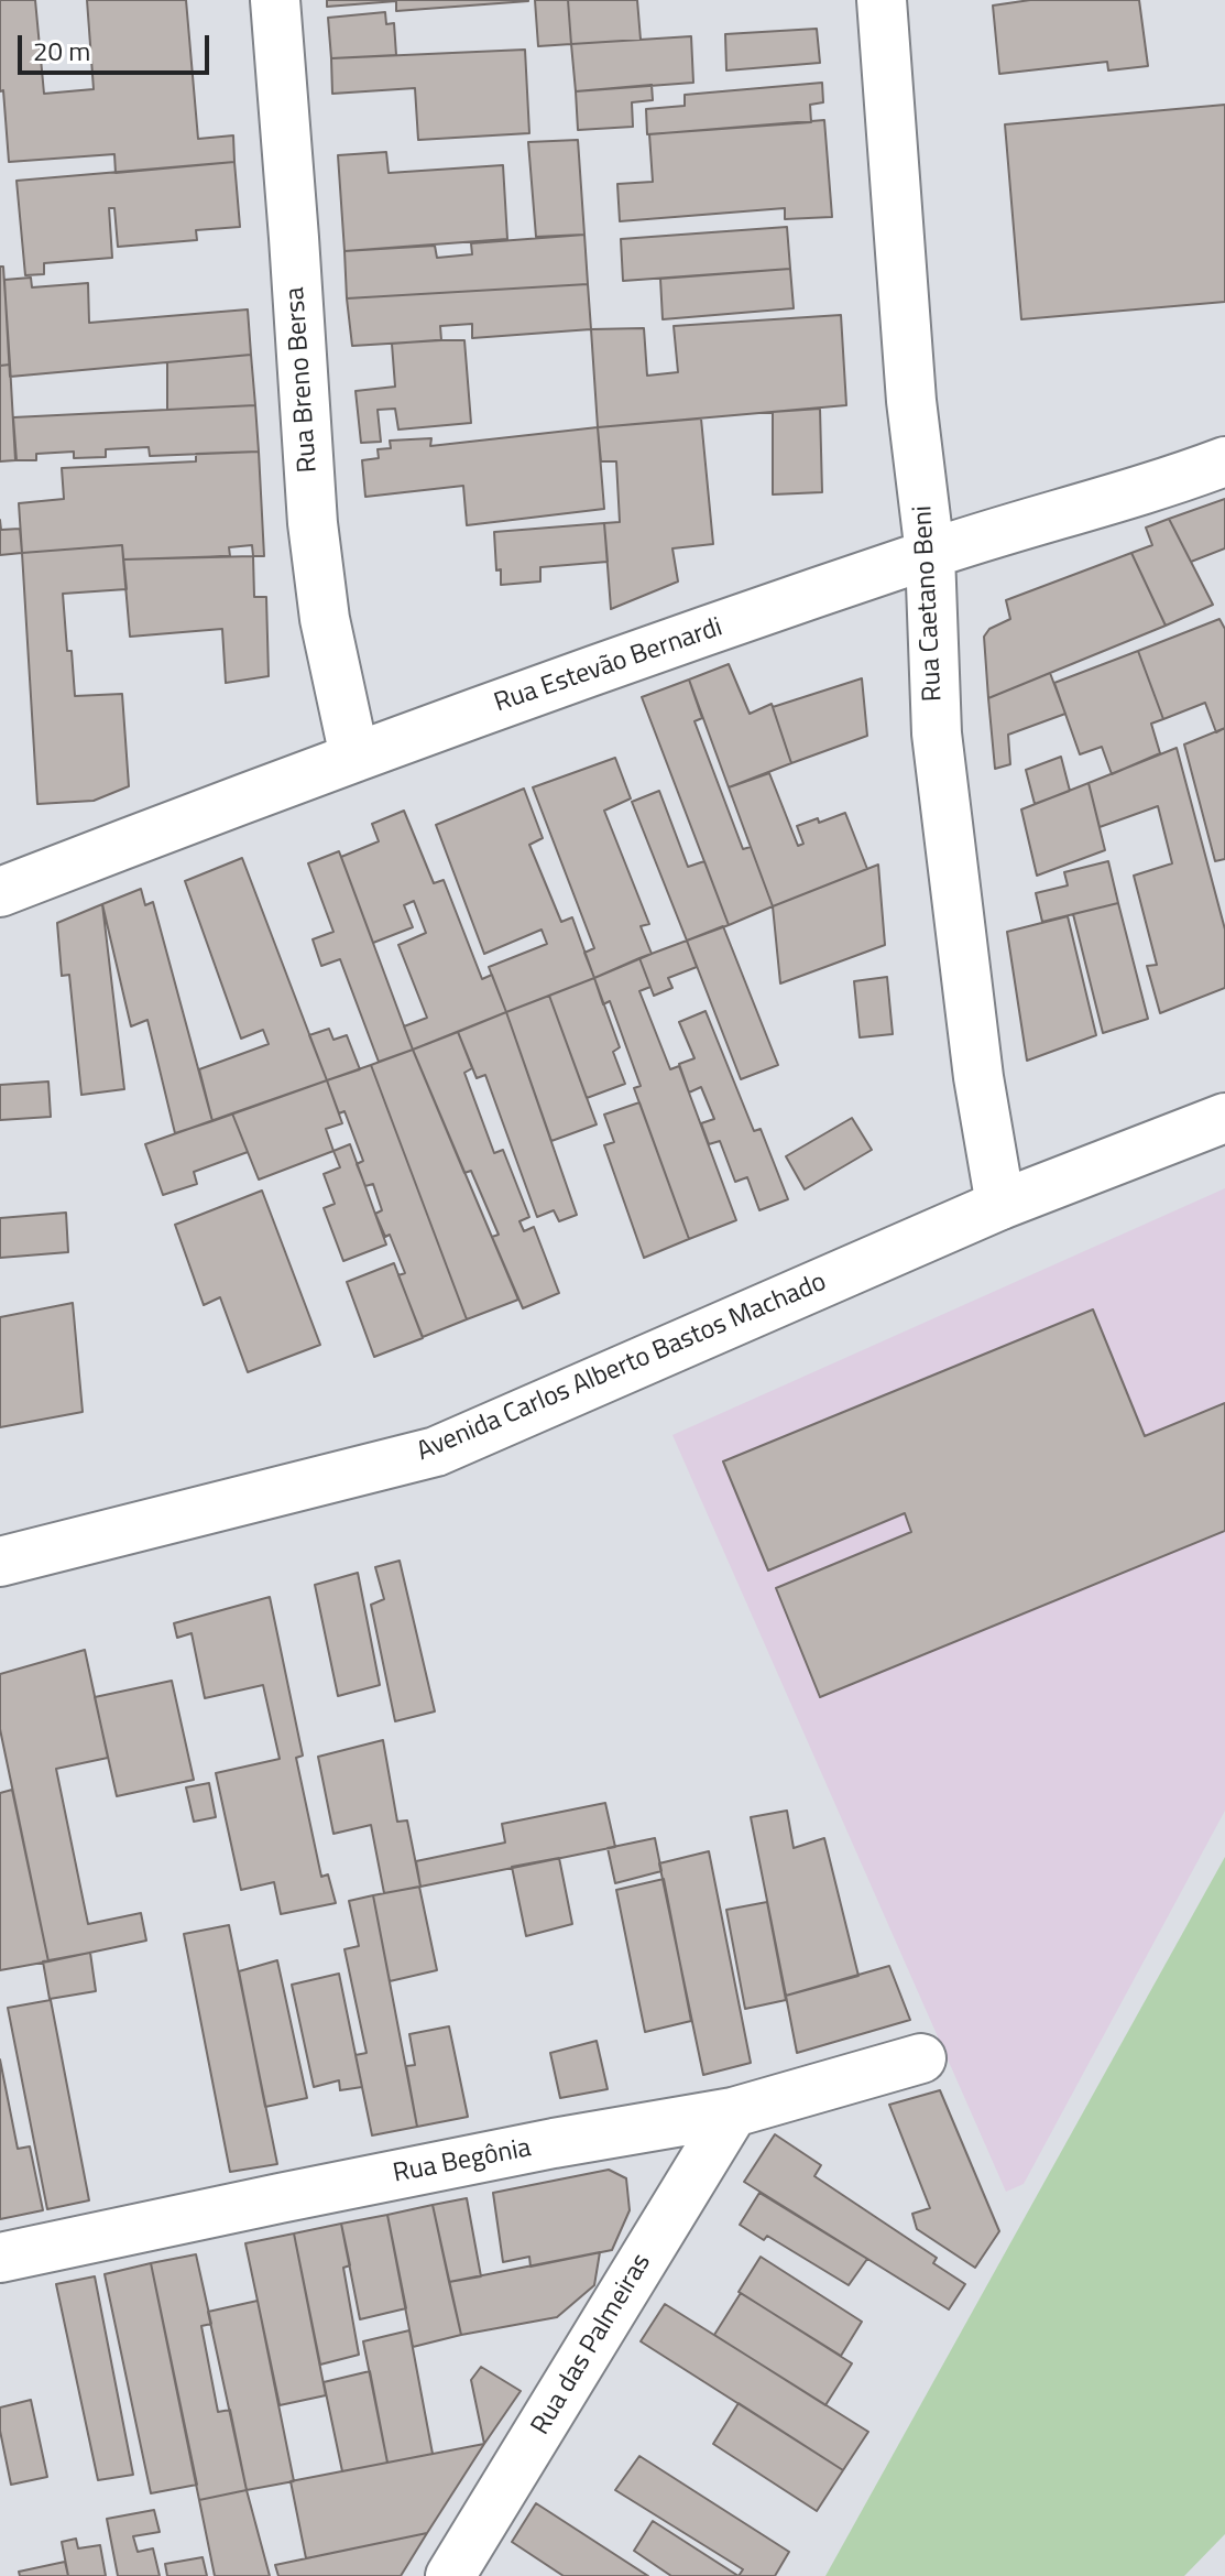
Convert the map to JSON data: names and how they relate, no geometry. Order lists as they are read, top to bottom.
{
  "streets": {
    "street": [
      "Rua Breno Bersa",
      "Rua Caetano Beni",
      "Rua Estevão Bernardi",
      "Avenida Carlos Alberto Bastos Machado",
      "Rua Begônia",
      "Rua das Palmeiras"
    ]
  },
  "crossings": [
    ["Rua Breno Bersa", "Rua Estevão Bernardi"],
    ["Rua Caetano Beni", "Rua Estevão Bernardi"],
    ["Rua Caetano Beni", "Avenida Carlos Alberto Bastos Machado"],
    ["Rua Begônia", "Rua das Palmeiras"]
  ],
  "scale_bar": "20 m"
}
